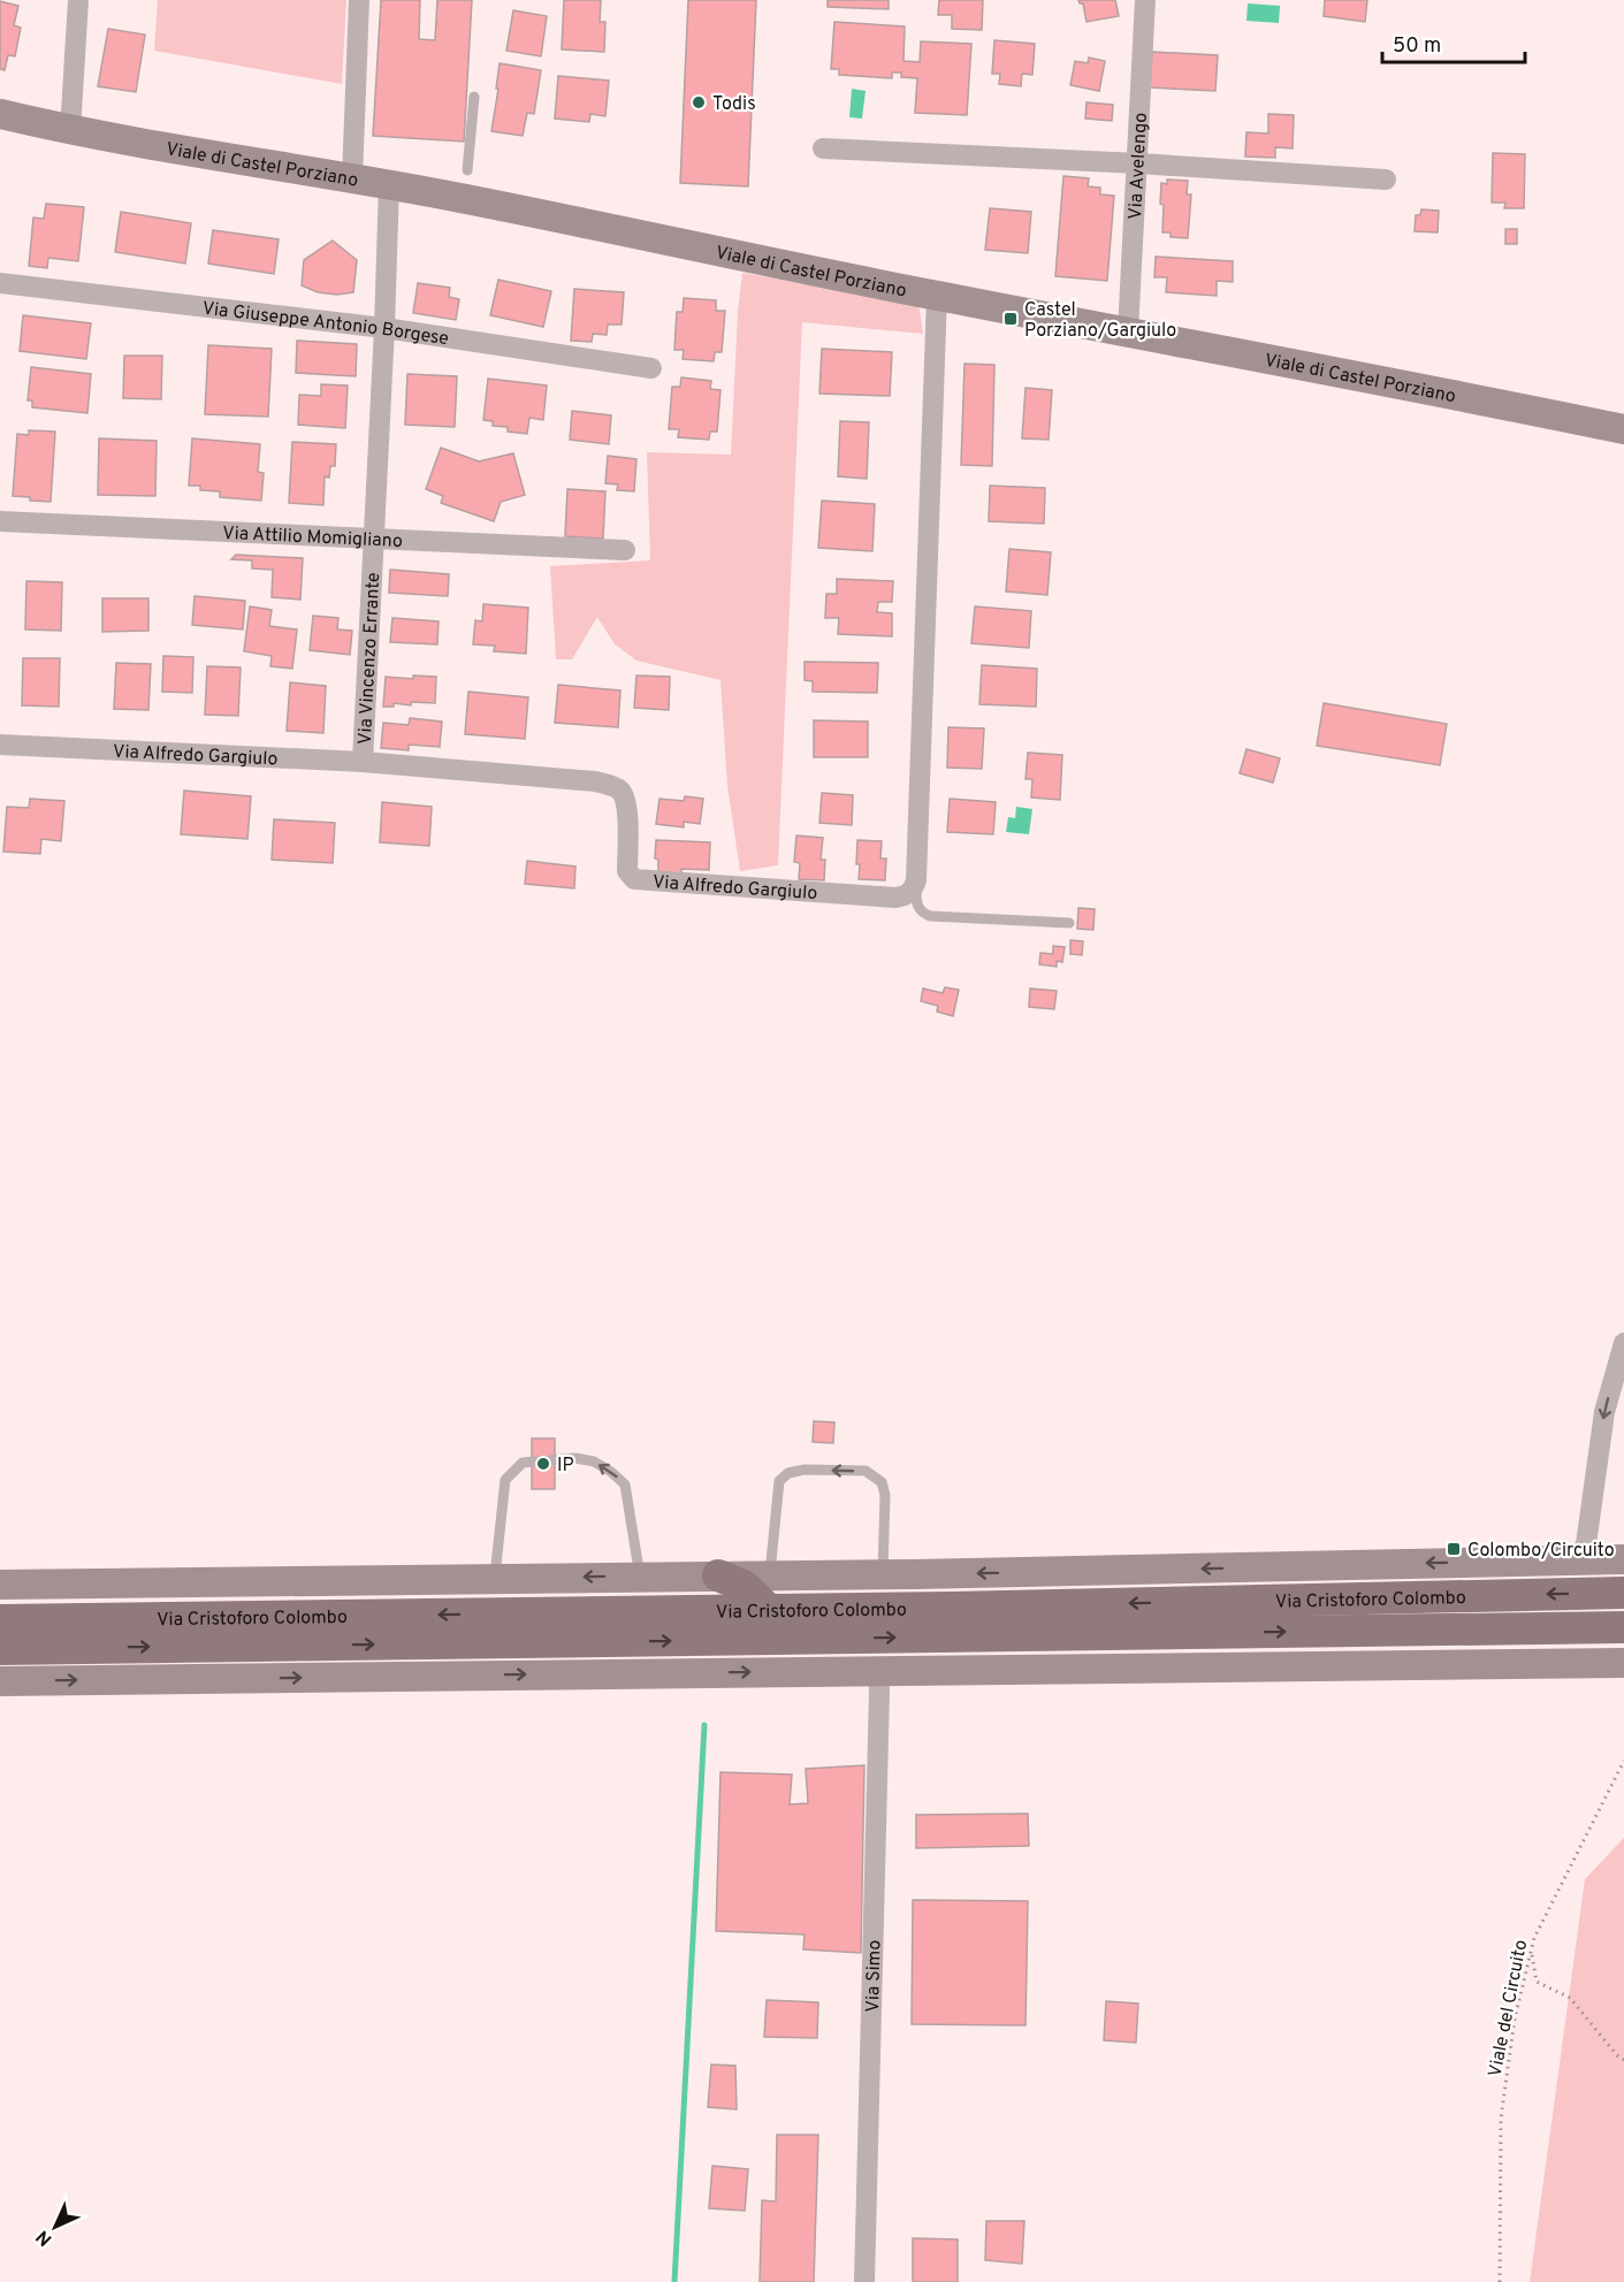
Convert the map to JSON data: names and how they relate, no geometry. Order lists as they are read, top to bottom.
{
  "streets": {
    "main road": ["Via Cristoforo Colombo"],
    "street": [
      "Viale di Castel Porziano",
      "Via Avelengo",
      "Via Giuseppe Antonio Borgese",
      "Via Attilio Momigliano",
      "Via Vincenzo Errante",
      "Via Alfredo Gargiulo",
      "Via Simo"
    ],
    "path": ["Viale del Circuito"]
  },
  "crossings": [
    ["Viale di Castel Porziano", "Via Avelengo"],
    ["Viale di Castel Porziano", "Via Vincenzo Errante"],
    ["Via Giuseppe Antonio Borgese", "Via Vincenzo Errante"],
    ["Via Attilio Momigliano", "Via Vincenzo Errante"],
    ["Via Vincenzo Errante", "Via Alfredo Gargiulo"]
  ],
  "places": {
    "other": ["Todis", "IP"],
    "transit": ["Castel Porziano/Gargiulo", "Colombo/Circuito"]
  },
  "scale_bar": "50 m",
  "north": "bottom left"
}
